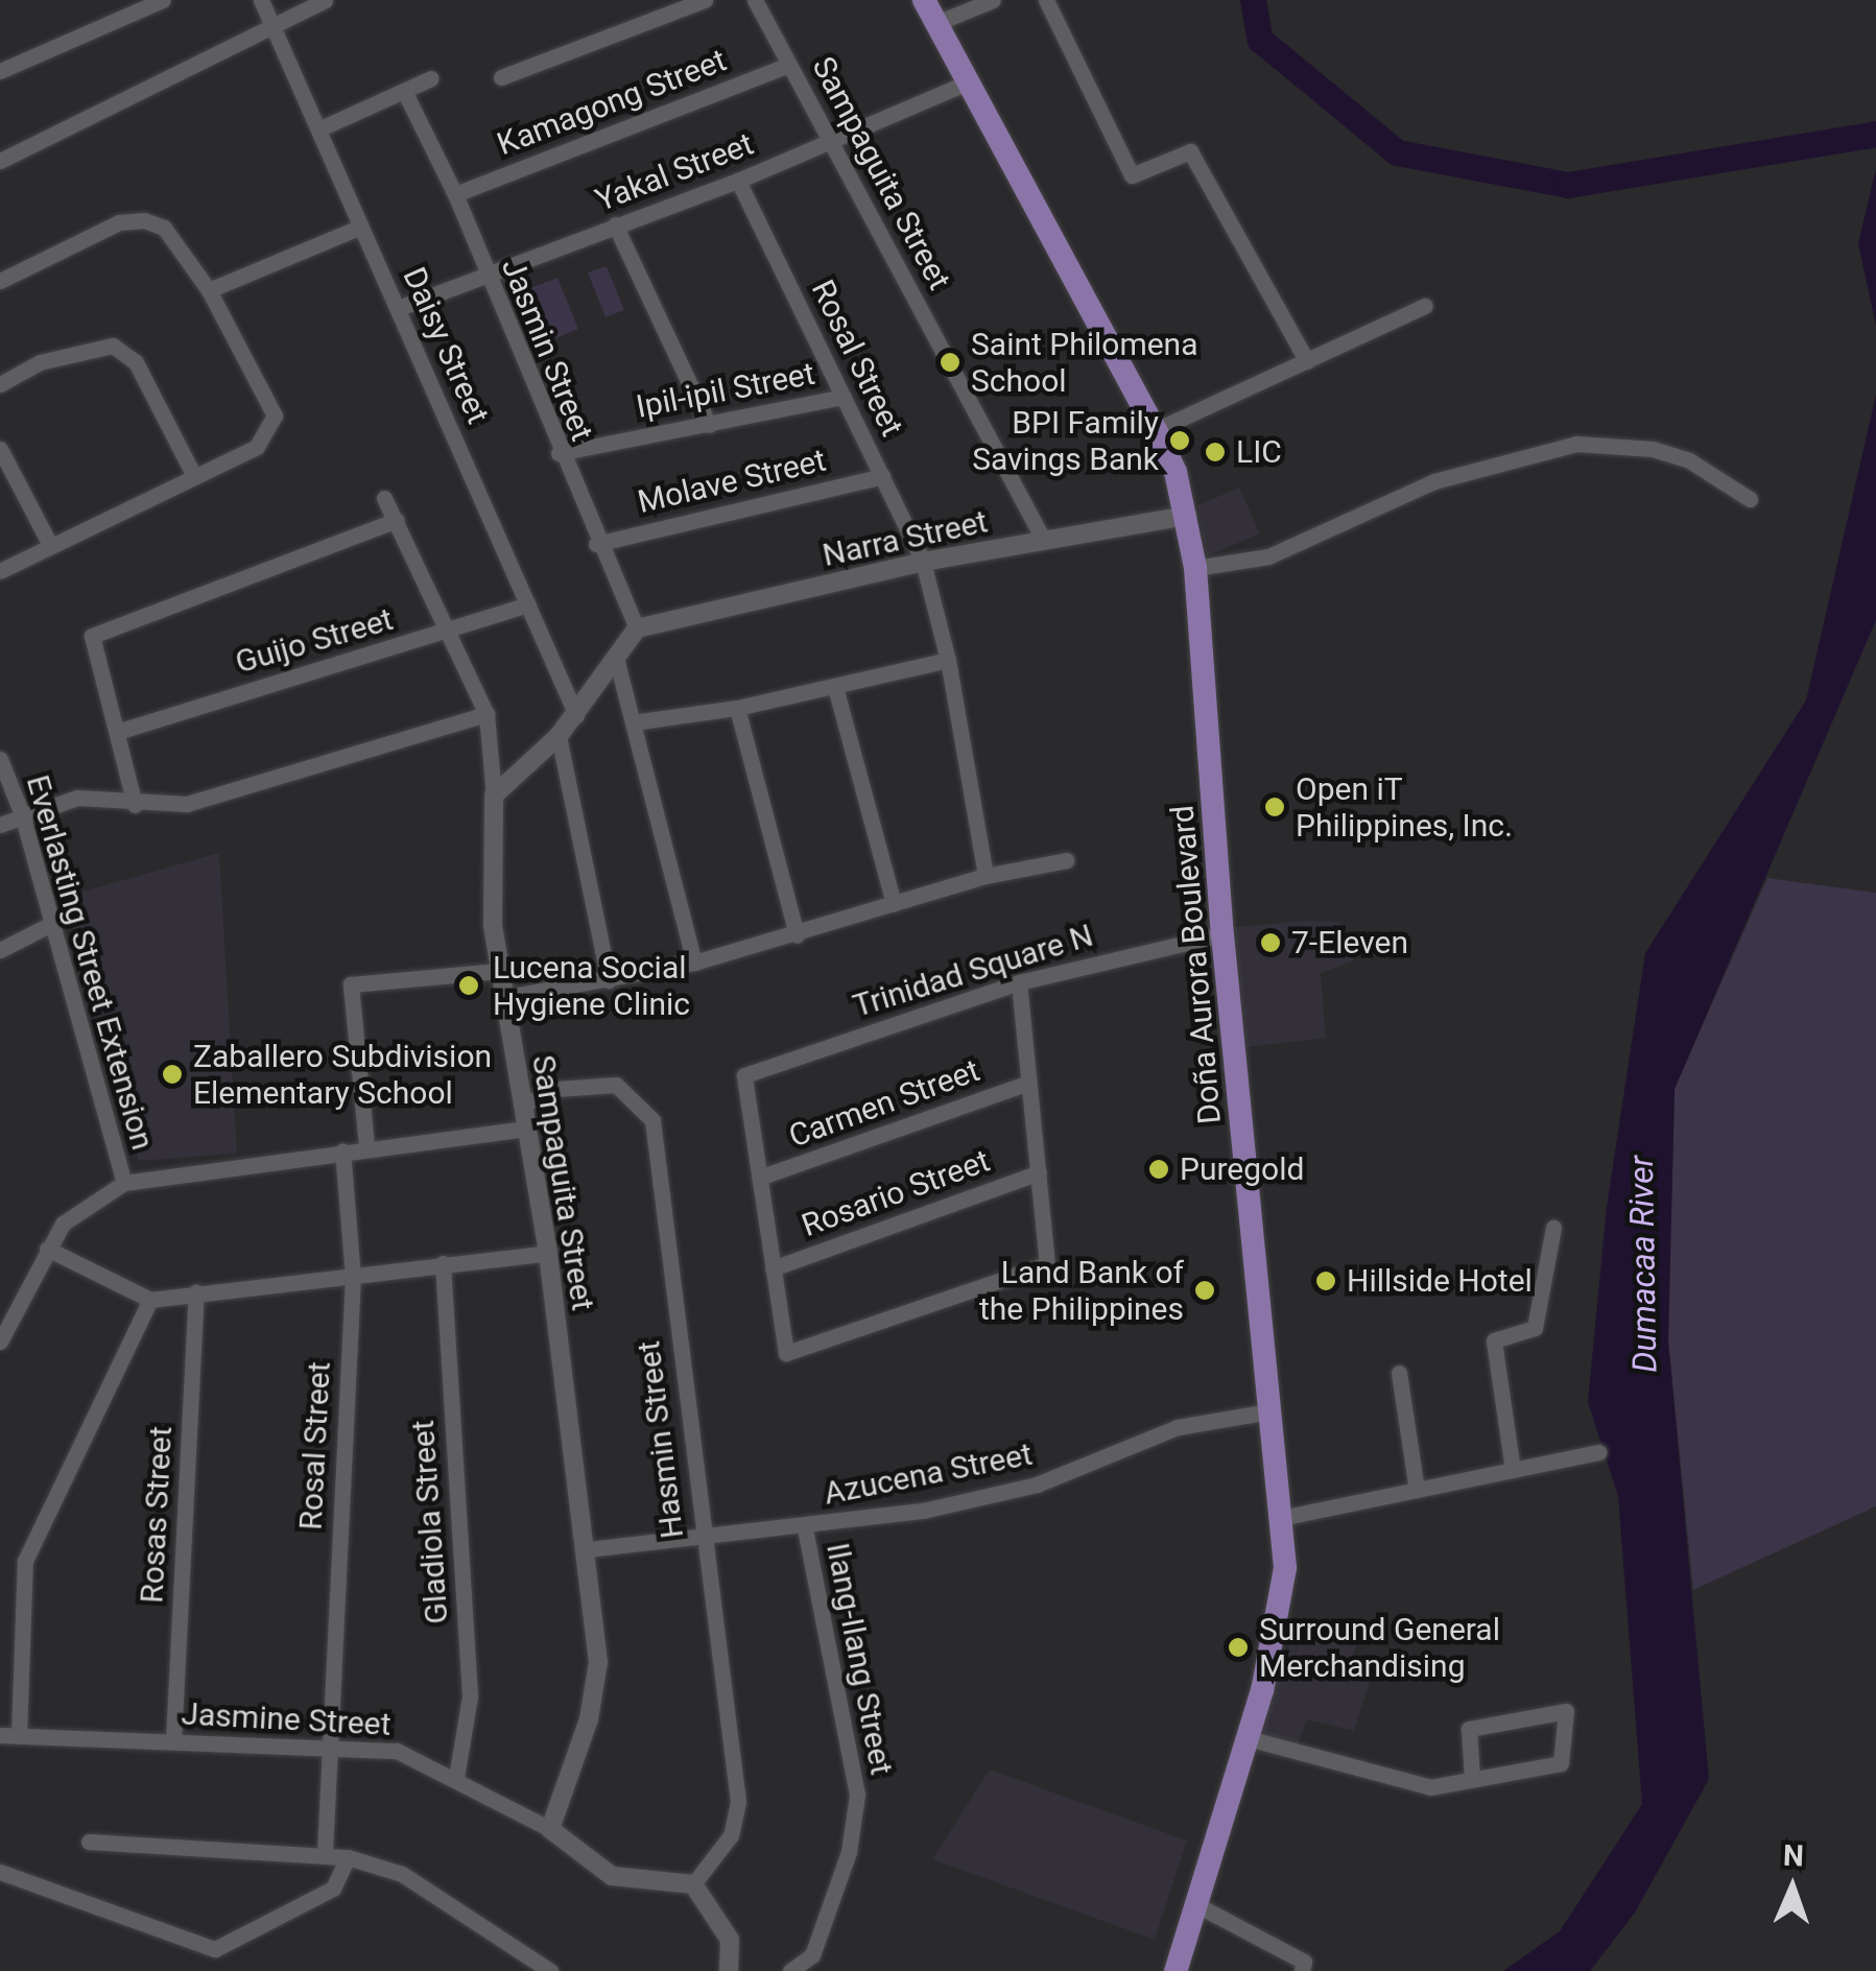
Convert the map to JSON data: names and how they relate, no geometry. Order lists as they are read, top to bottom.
{
  "streets": {
    "main road": ["Doña Aurora Boulevard"],
    "street": [
      "Kamagong Street",
      "Yakal Street",
      "Sampaguita Street",
      "Daisy Street",
      "Jasmin Street",
      "Rosal Street",
      "Ipil-ipil Street",
      "Molave Street",
      "Narra Street",
      "Guijo Street",
      "Everlasting Street Extension",
      "Trinidad Square N",
      "Carmen Street",
      "Rosario Street",
      "Hasmin Street",
      "Azucena Street",
      "Rosas Street",
      "Gladiola Street",
      "Ilang-Ilang Street",
      "Jasmine Street"
    ]
  },
  "crossings": [
    ["Kamagong Street", "Sampaguita Street"],
    ["Kamagong Street", "Jasmin Street"],
    ["Yakal Street", "Sampaguita Street"],
    ["Yakal Street", "Daisy Street"],
    ["Yakal Street", "Jasmin Street"],
    ["Yakal Street", "Rosal Street"],
    ["Yakal Street", "Doña Aurora Boulevard"],
    ["Sampaguita Street", "Narra Street"],
    ["Sampaguita Street", "Guijo Street"],
    ["Sampaguita Street", "Hasmin Street"],
    ["Sampaguita Street", "Azucena Street"],
    ["Sampaguita Street", "Jasmine Street"],
    ["Daisy Street", "Guijo Street"],
    ["Jasmin Street", "Ipil-ipil Street"],
    ["Jasmin Street", "Molave Street"],
    ["Jasmin Street", "Narra Street"],
    ["Rosal Street", "Ipil-ipil Street"],
    ["Rosal Street", "Molave Street"],
    ["Rosal Street", "Narra Street"],
    ["Rosal Street", "Jasmine Street"],
    ["Narra Street", "Doña Aurora Boulevard"],
    ["Doña Aurora Boulevard", "Trinidad Square N"],
    ["Doña Aurora Boulevard", "Azucena Street"],
    ["Trinidad Square N", "Carmen Street"],
    ["Hasmin Street", "Azucena Street"],
    ["Azucena Street", "Ilang-Ilang Street"],
    ["Rosas Street", "Jasmine Street"],
    ["Gladiola Street", "Jasmine Street"]
  ],
  "water": ["Dumacaa River"],
  "places": [
    "Saint Philomena School",
    "BPI Family Savings Bank",
    "LIC",
    "Open iT Philippines, Inc.",
    "7-Eleven",
    "Lucena Social Hygiene Clinic",
    "Zaballero Subdivision Elementary School",
    "Puregold",
    "Hillside Hotel",
    "Land Bank of the Philippines",
    "Surround General Merchandising"
  ],
  "north": "top"
}
